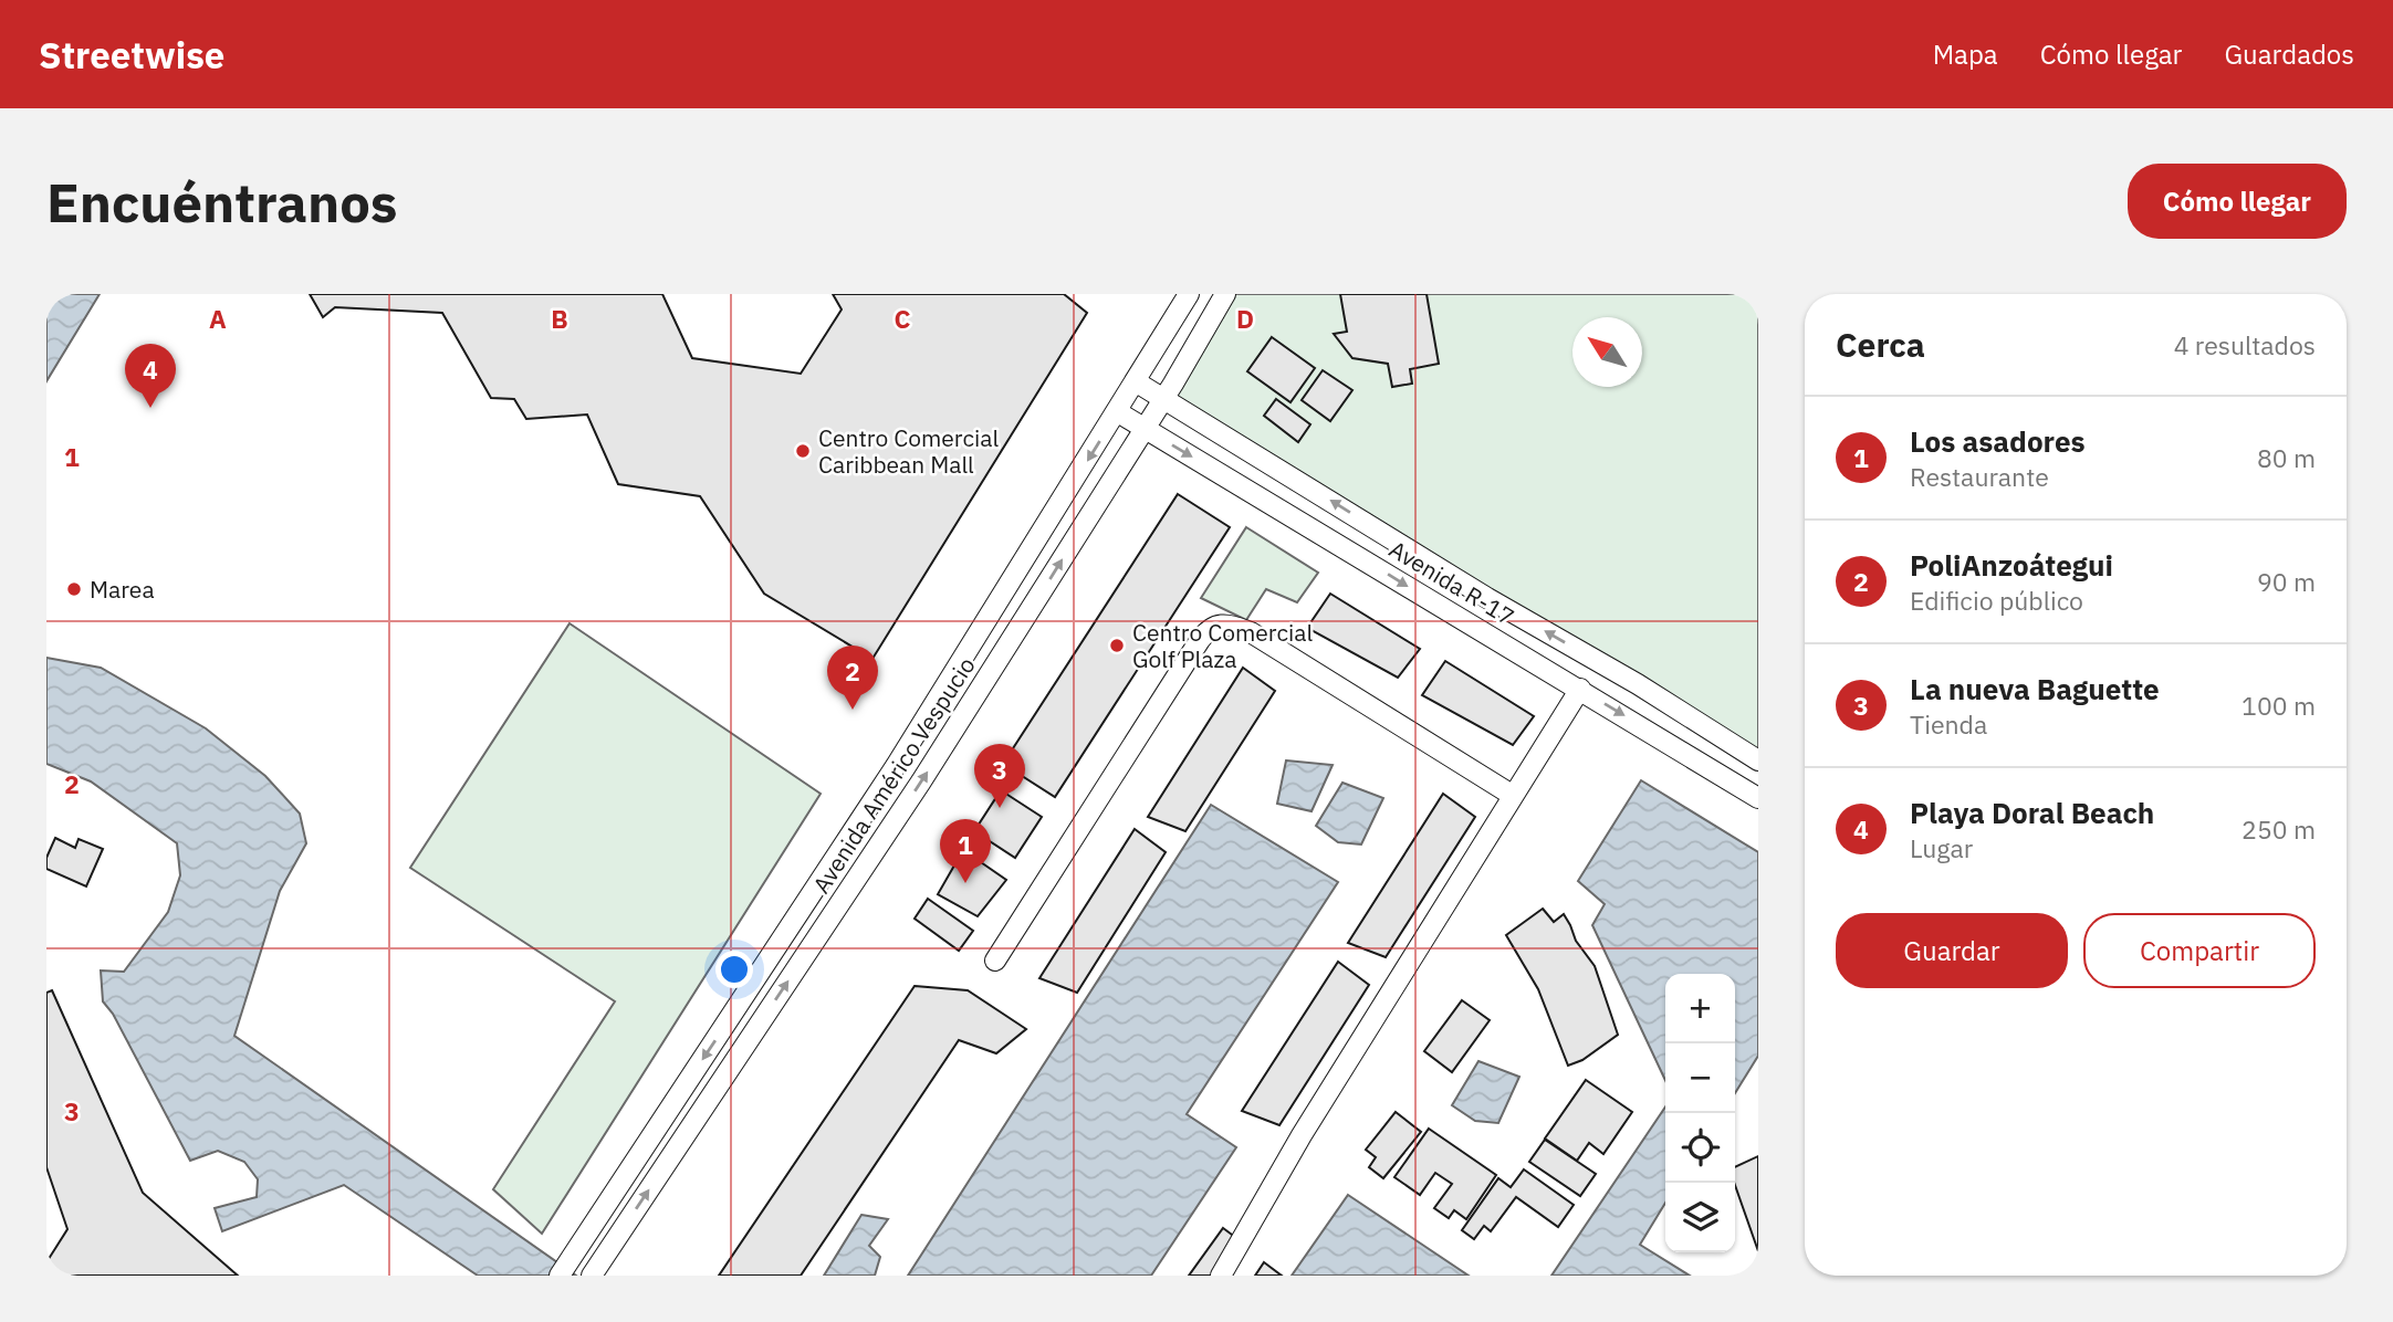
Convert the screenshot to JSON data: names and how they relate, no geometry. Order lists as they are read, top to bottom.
{
  "streets": {
    "street": ["Avenida R-17", "Avenida Américo Vespucio"]
  },
  "crossings": [
    ["Avenida R-17", "Avenida Américo Vespucio"]
  ],
  "places": ["Centro Comercial Caribbean Mall", "Marea", "Centro Comercial Golf Plaza"],
  "north": "top left",
  "page": {
    "header": "Streetwise",
    "nav": ["Mapa", "Cómo llegar", "Guardados"],
    "buttons": [
      "Cómo llegar",
      ["Guardar", "Compartir"]
    ],
    "title": "Encuéntranos",
    "heading": ["Cerca", "4 resultados"],
    "pins": [
      "4",
      "2",
      "3",
      "1"
    ],
    "list": [
      {
        "mark": "1",
        "name": "Los asadores",
        "note": "Restaurante",
        "value": "80 m"
      },
      {
        "mark": "2",
        "name": "PoliAnzoátegui",
        "note": "Edificio público",
        "value": "90 m"
      },
      {
        "mark": "3",
        "name": "La nueva Baguette",
        "note": "Tienda",
        "value": "100 m"
      },
      {
        "mark": "4",
        "name": "Playa Doral Beach",
        "note": "Lugar",
        "value": "250 m"
      }
    ],
    "map_buttons": ["+", "−"]
  },
  "grid": {
    "columns": [
      "A",
      "B",
      "C",
      "D"
    ],
    "rows": ["1", "2", "3"]
  }
}
